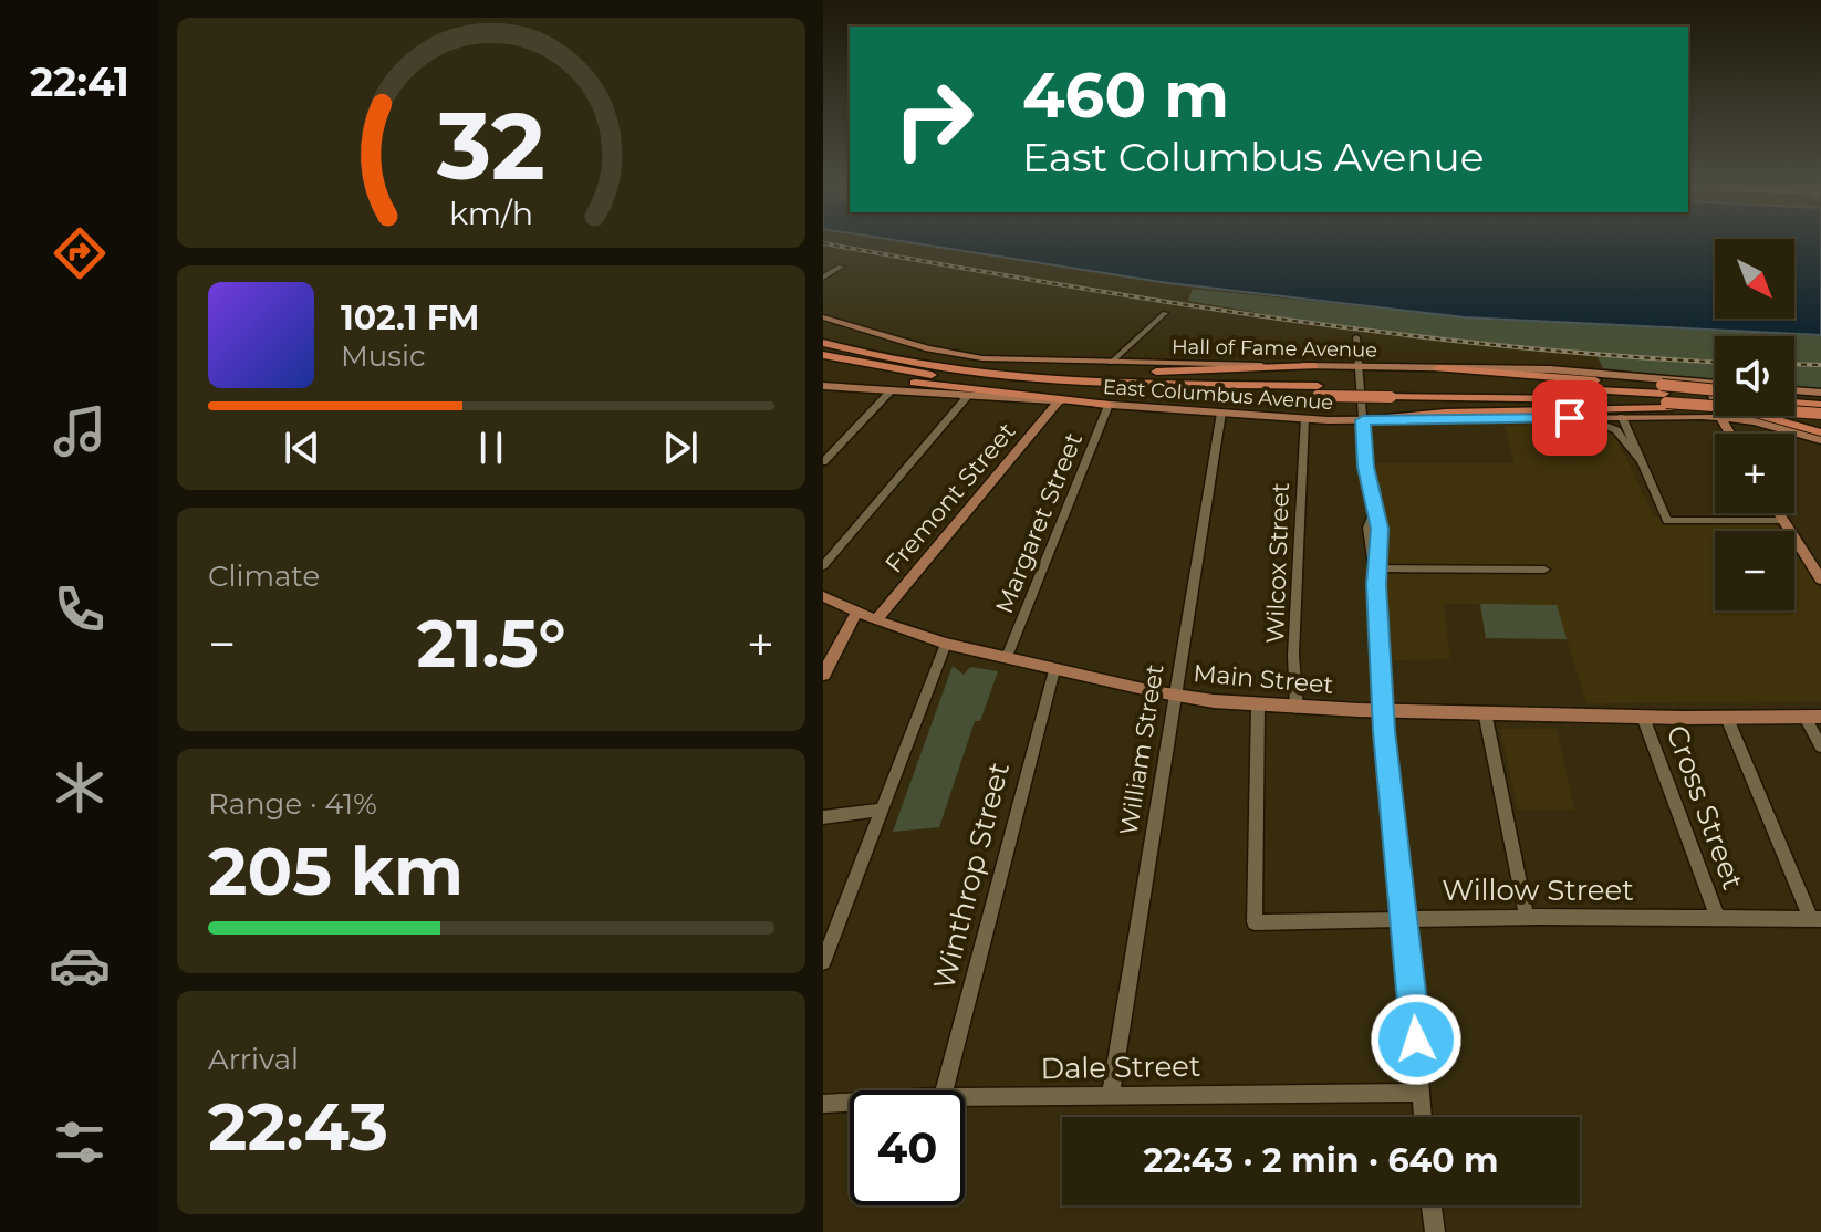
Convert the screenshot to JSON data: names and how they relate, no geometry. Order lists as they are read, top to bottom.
{
  "streets": {
    "main road": [
      "Hall of Fame Avenue",
      "East Columbus Avenue",
      "Fremont Street",
      "Main Street"
    ],
    "street": [
      "Margaret Street",
      "Wilcox Street",
      "William Street",
      "Cross Street",
      "Winthrop Street",
      "Willow Street",
      "Dale Street"
    ]
  },
  "crossings": [
    ["East Columbus Avenue", "Fremont Street"],
    ["East Columbus Avenue", "Margaret Street"],
    ["East Columbus Avenue", "Wilcox Street"],
    ["East Columbus Avenue", "William Street"],
    ["Fremont Street", "Main Street"],
    ["Margaret Street", "Main Street"],
    ["Wilcox Street", "Main Street"],
    ["Main Street", "William Street"],
    ["Main Street", "Cross Street"],
    ["Main Street", "Winthrop Street"],
    ["Main Street", "Willow Street"],
    ["William Street", "Dale Street"],
    ["Cross Street", "Willow Street"]
  ],
  "north": "bottom right",
  "page": {
    "tabs": "22:41",
    "turn": ["460 m", "East Columbus Avenue"],
    "map_buttons": ["+", "−"],
    "song": ["102.1 FM", "Music"],
    "tile": [
      "Climate",
      ["Range · 41%", "205 km"],
      ["Arrival", "22:43"]
    ],
    "heat": ["−", "21.5°", "+"],
    "limit": "40",
    "trip": "22:43 · 2 min · 640 m",
    "gauge": ["32", "km/h"]
  }
}
